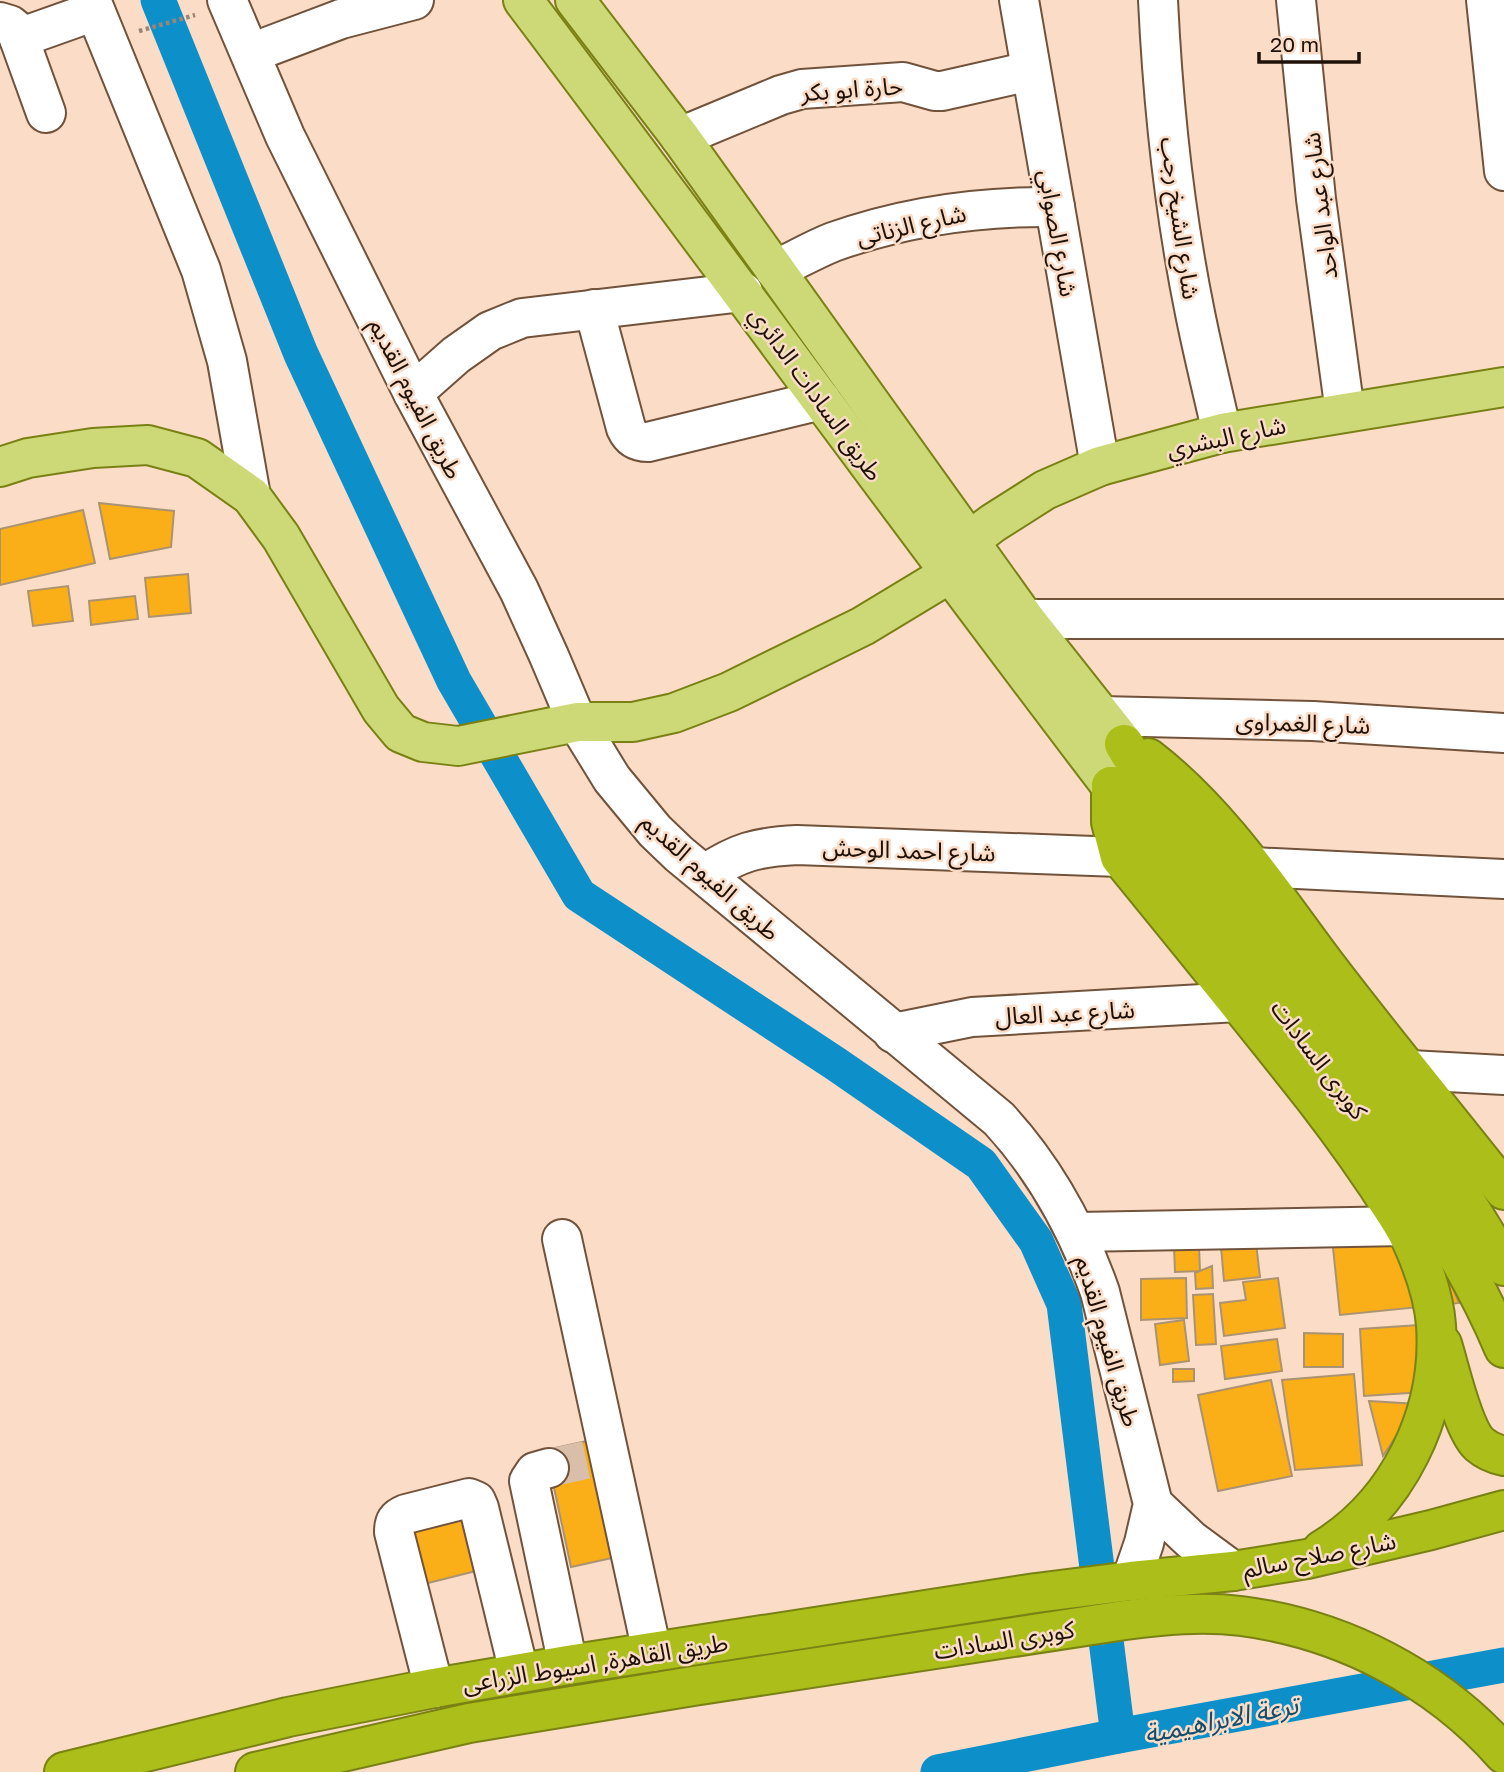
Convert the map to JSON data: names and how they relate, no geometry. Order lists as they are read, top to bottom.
{
  "streets": {
    "highway": ["كوبرى السادات", "شارع صلاح سالم", "طريق القاهرة, اسيوط الزراعى"],
    "main road": ["طريق السادات الدائري", "شارع البشري"],
    "street": [
      "حارة ابو بكر",
      "شارع عبد الواحد",
      "شارع الشيخ رجب",
      "شارع الزناتى",
      "شارع الصوابي",
      "طريق الفيوم القديم",
      "شارع الغمراوى",
      "شارع احمد الوحش",
      "شارع عبد العال"
    ]
  },
  "crossings": [
    ["حارة ابو بكر", "شارع الصوابي"],
    ["حارة ابو بكر", "طريق السادات الدائري"],
    ["شارع عبد الواحد", "شارع البشري"],
    ["شارع الشيخ رجب", "شارع البشري"],
    ["شارع الزناتى", "شارع الصوابي"],
    ["شارع الزناتى", "طريق السادات الدائري"],
    ["شارع الصوابي", "شارع البشري"],
    ["طريق السادات الدائري", "شارع البشري"],
    ["طريق السادات الدائري", "شارع الغمراوى"],
    ["طريق السادات الدائري", "كوبرى السادات"],
    ["طريق الفيوم القديم", "شارع احمد الوحش"],
    ["طريق الفيوم القديم", "شارع عبد العال"],
    ["طريق الفيوم القديم", "شارع صلاح سالم"],
    ["طريق الفيوم القديم", "طريق القاهرة, اسيوط الزراعى"],
    ["شارع الغمراوى", "كوبرى السادات"],
    ["كوبرى السادات", "طريق القاهرة, اسيوط الزراعى"],
    ["شارع صلاح سالم", "طريق القاهرة, اسيوط الزراعى"]
  ],
  "water": ["ترعة الابراهيمية"],
  "scale_bar": "20 m"
}
